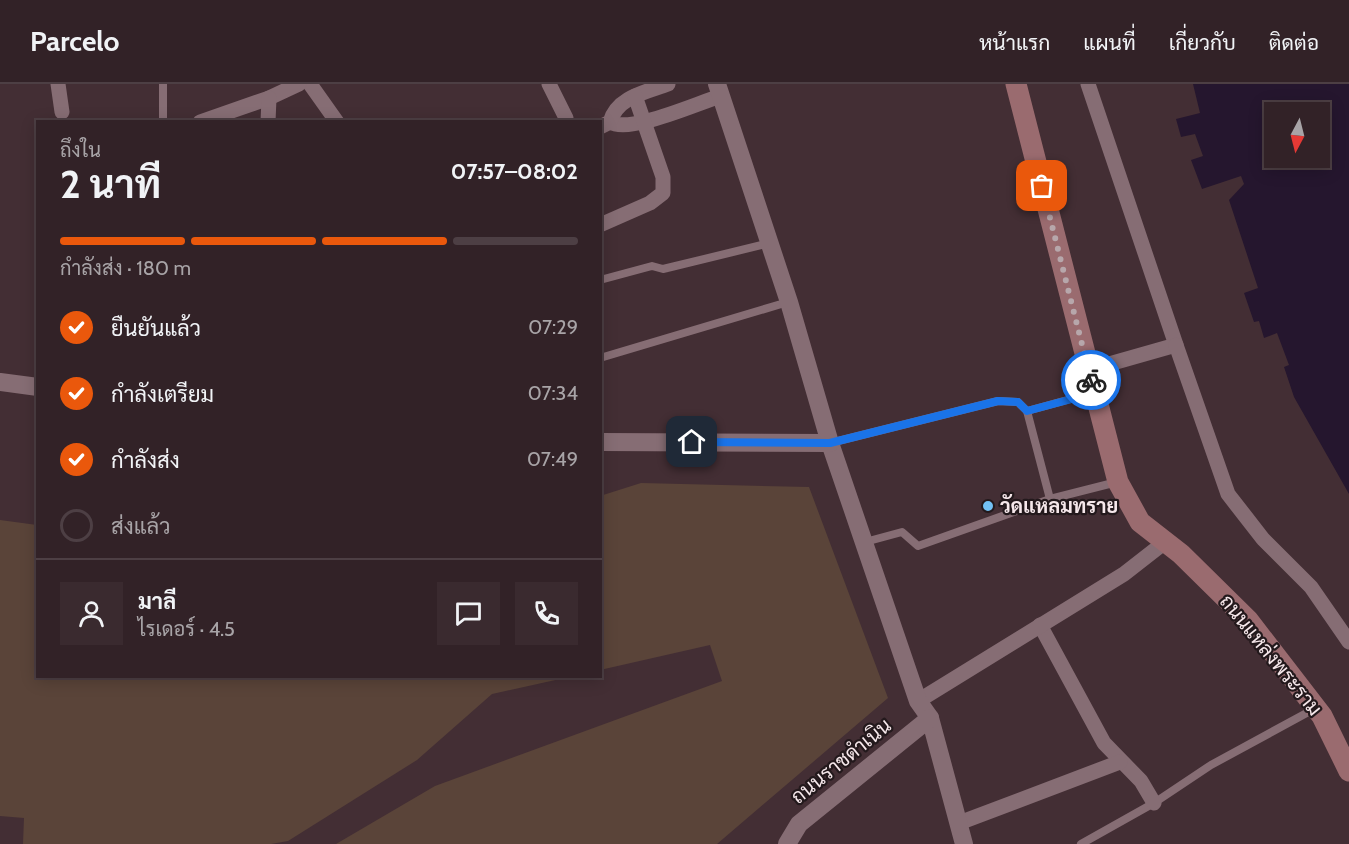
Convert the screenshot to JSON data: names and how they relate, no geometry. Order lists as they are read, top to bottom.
{
  "streets": {
    "main road": ["ถนนแหล่งพระราม"],
    "street": ["ถนนราชดำเนิน"]
  },
  "places": ["วัดแหลมทราย"],
  "north": "bottom",
  "page": {
    "header": "Parcelo",
    "nav": [
      "หน้าแรก",
      "แผนที่",
      "เกี่ยวกับ",
      "ติดต่อ"
    ],
    "heading": ["2 นาที", "ถึงใน", "07:57–08:02"],
    "panel": ["มาลี", "ไรเดอร์ · 4.5"],
    "bar": "กำลังส่ง · 180 m",
    "list": [
      ["ยืนยันแล้ว", "07:29"],
      ["กำลังเตรียม", "07:34"],
      ["กำลังส่ง", "07:49"],
      "ส่งแล้ว"
    ]
  }
}
